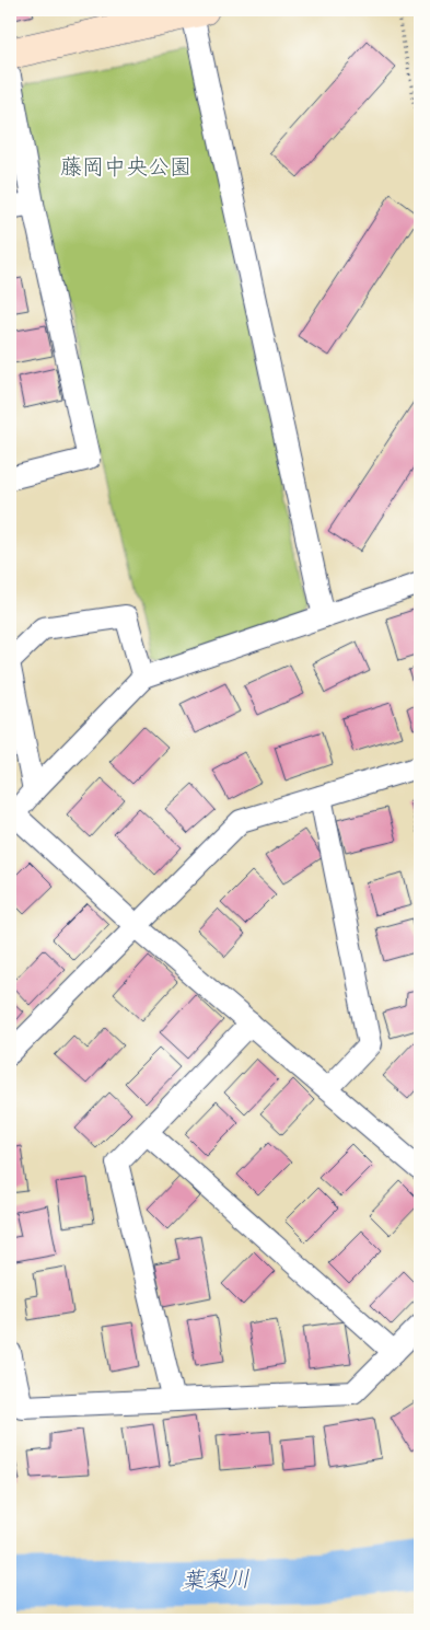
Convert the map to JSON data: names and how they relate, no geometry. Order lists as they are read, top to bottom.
{
  "water": ["葉梨川"],
  "parks": ["藤岡中央公園"]
}
